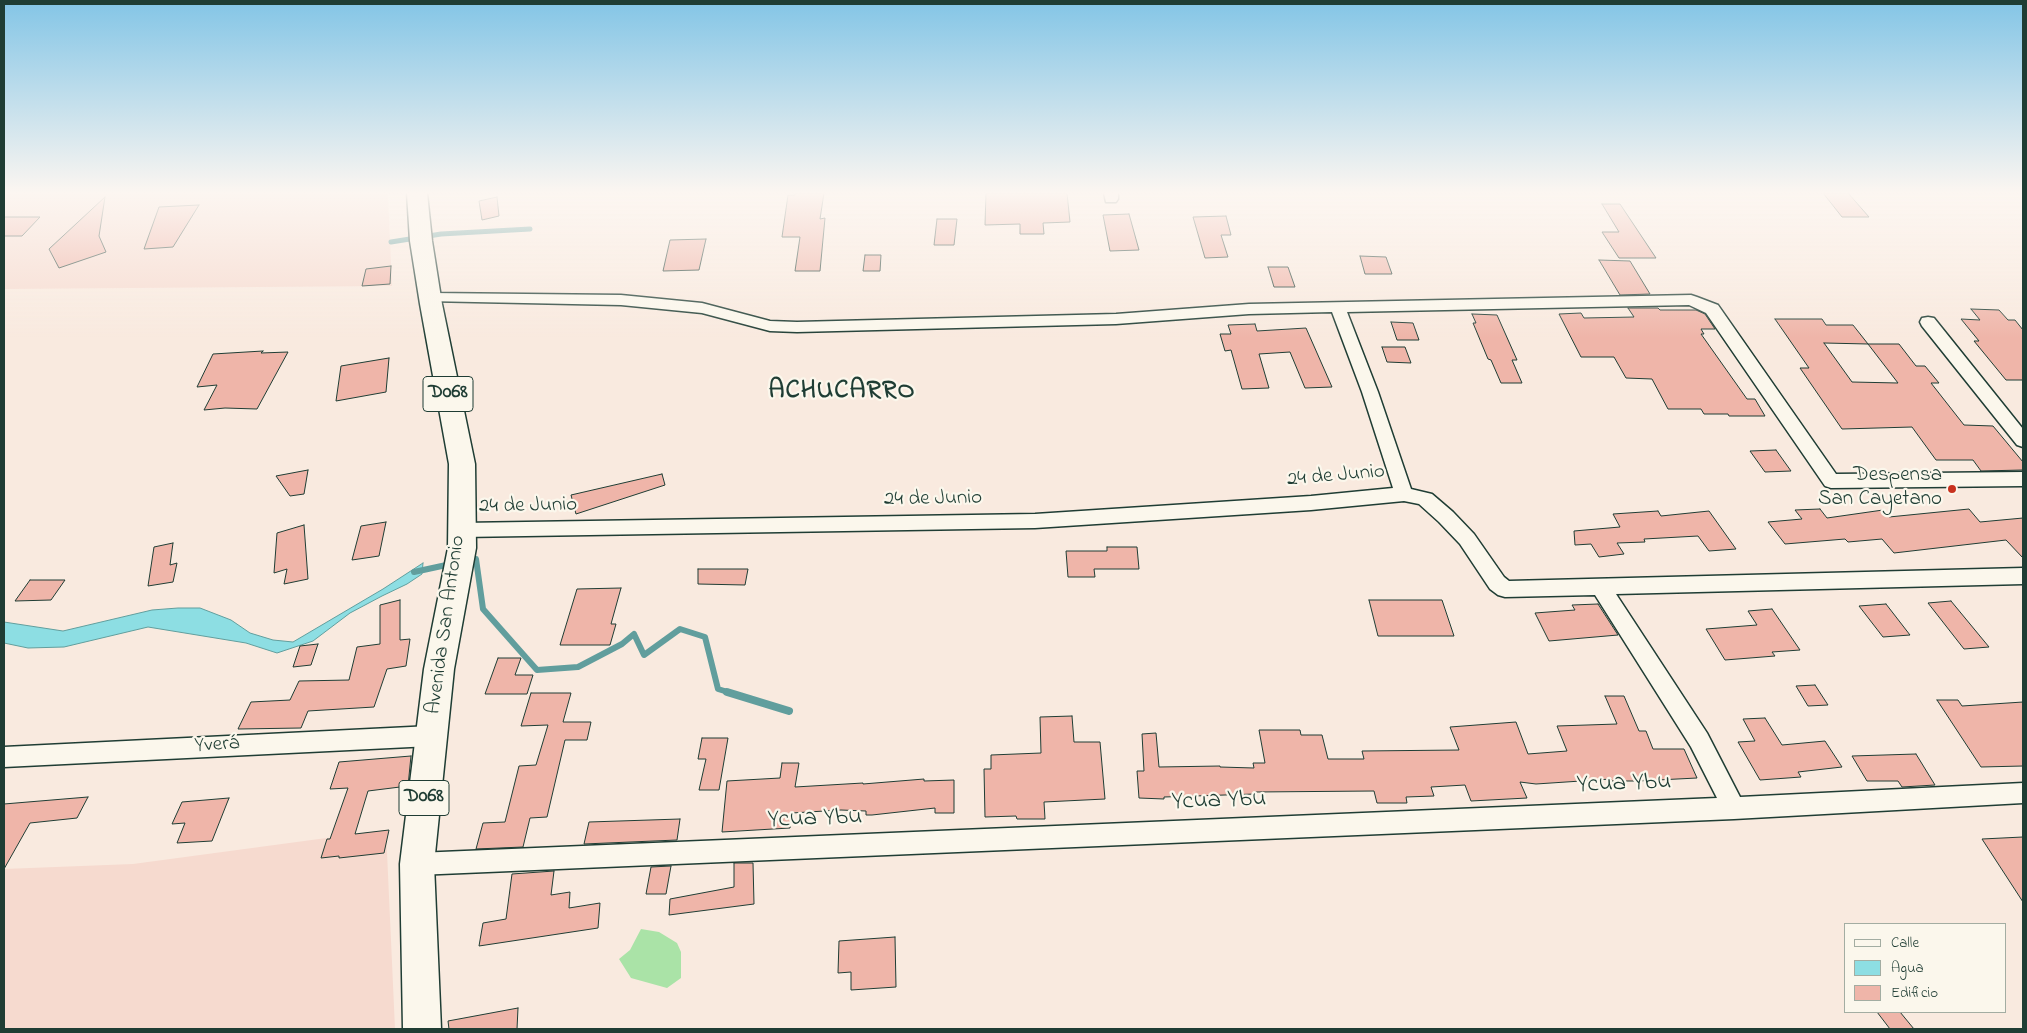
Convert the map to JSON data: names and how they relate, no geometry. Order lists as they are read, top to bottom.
{
  "streets": {
    "main road": ["D068", "Avenida San Antonio"],
    "street": ["24 de Junio", "Yverá", "Ycua Ybu"]
  },
  "crossings": [
    ["24 de Junio", "Avenida San Antonio"],
    ["Avenida San Antonio", "Yverá"],
    ["Avenida San Antonio", "Ycua Ybu"]
  ],
  "districts": ["ACHUCARRO"],
  "places": ["Despensa San Cayetano"],
  "legend": ["Calle", "Agua", "Edificio"]
}
